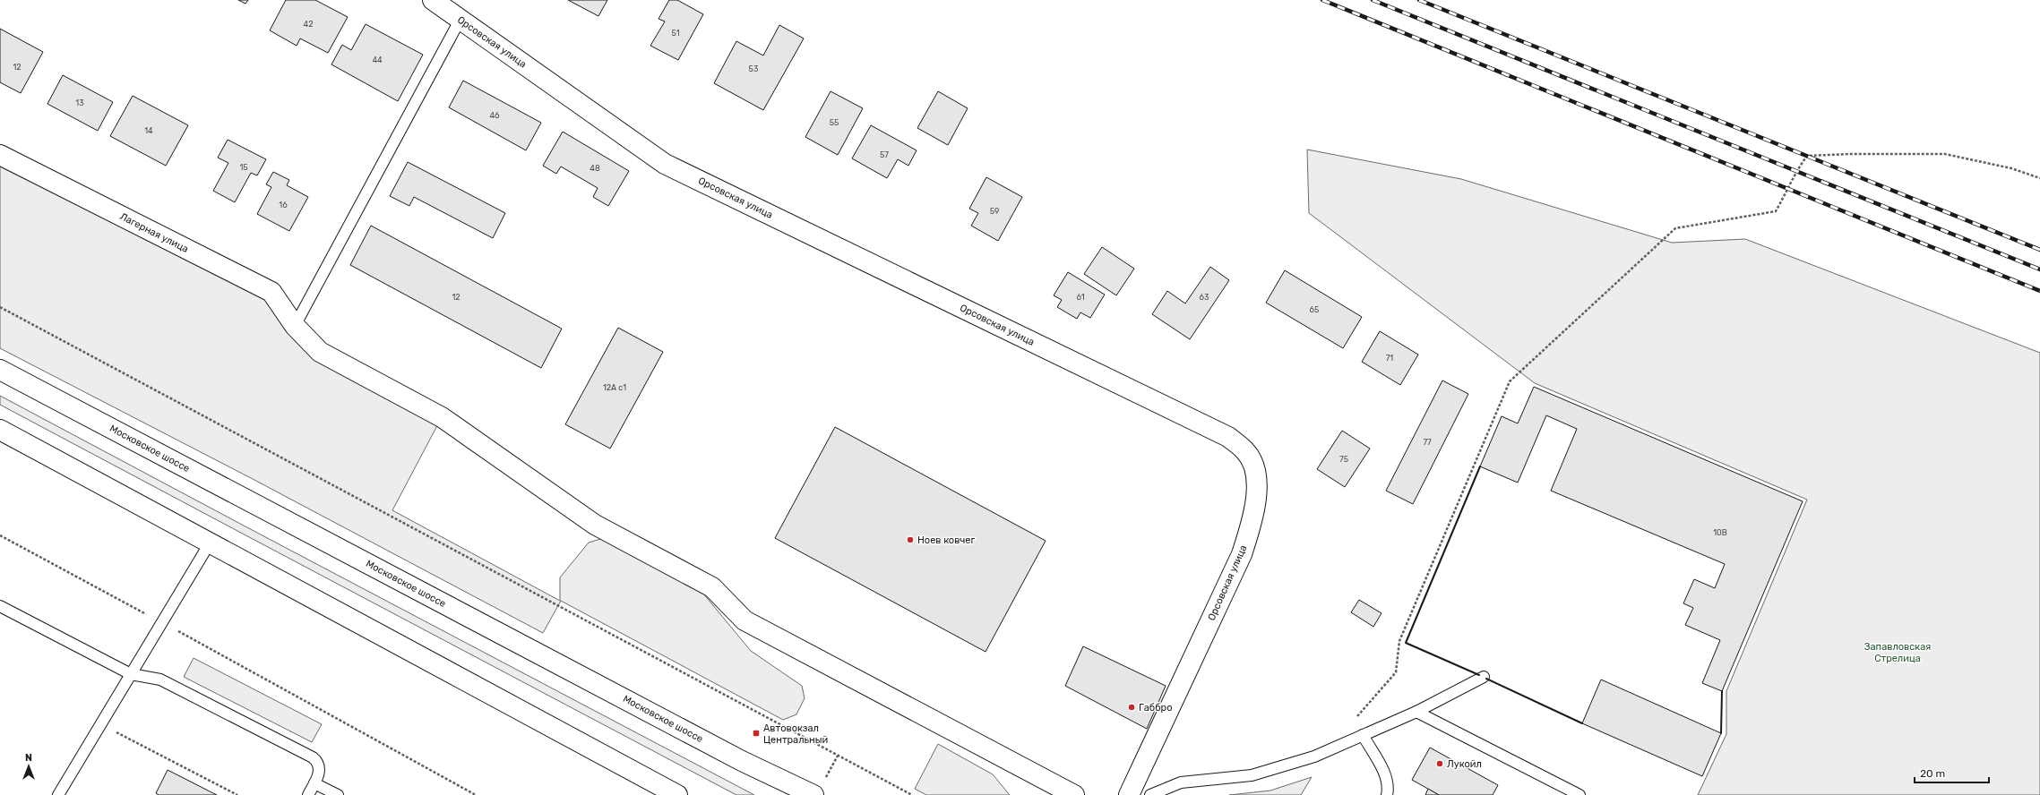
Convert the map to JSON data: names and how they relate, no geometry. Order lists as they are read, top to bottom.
{
  "streets": {
    "street": ["Орсовская улица", "Лагерная улица", "Московское шоссе"]
  },
  "parks": ["Запавловская Стрелица"],
  "places": {
    "other": ["Ноев ковчег", "Габбро", "Лукойл"],
    "transit": ["Автовокзал Центральный"]
  },
  "house_numbers": [
    "42",
    "51",
    "44",
    "12",
    "53",
    "13",
    "46",
    "55",
    "14",
    "57",
    "15",
    "48",
    "16",
    "59",
    "12",
    "61",
    "63",
    "65",
    "71",
    "12А с1",
    "77",
    "75",
    "10В"
  ],
  "scale_bar": "20 m",
  "north": "top"
}
